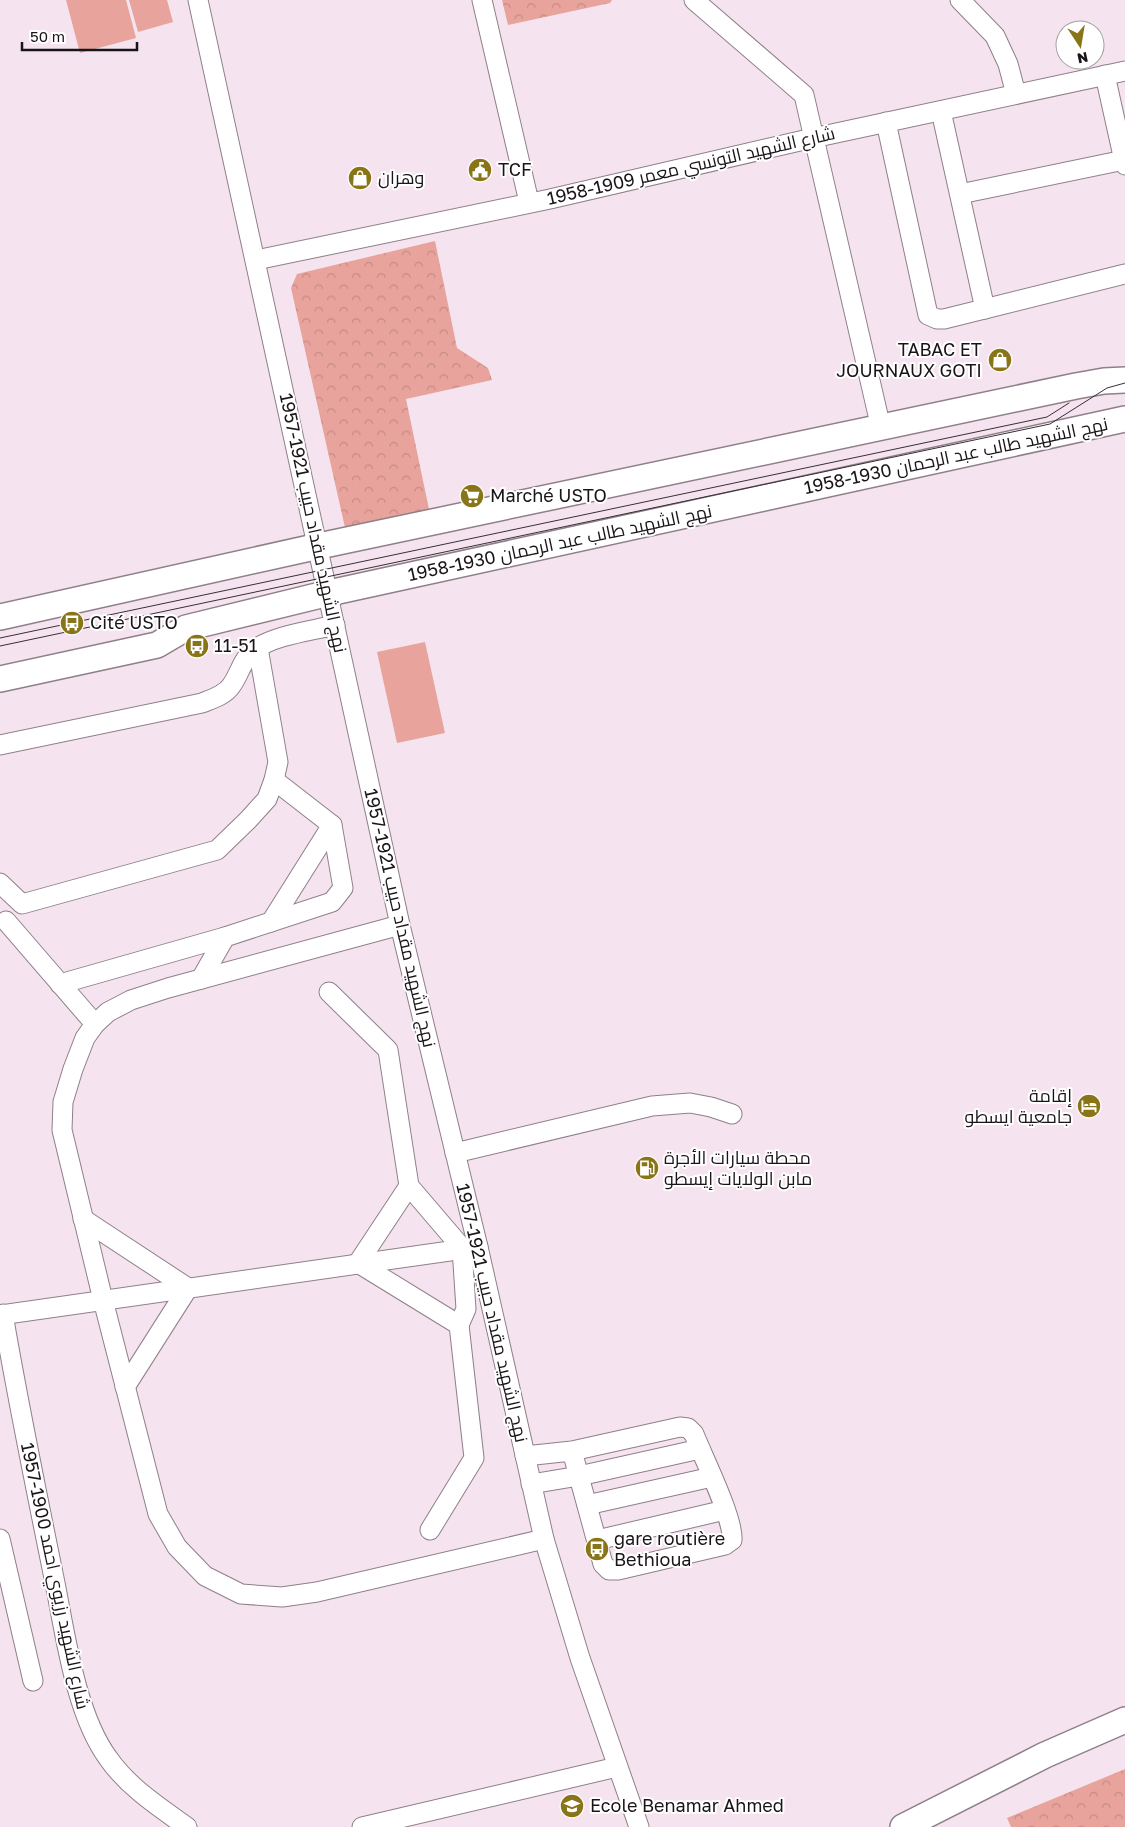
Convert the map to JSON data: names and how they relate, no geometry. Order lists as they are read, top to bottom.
{
  "streets": {
    "main road": ["نهج الشهيد طالب عبد الرحمان 1930-1958"],
    "street": ["شارع الشهيد التونسي معمر 1909-1958", "نهج الشهيد مقداد حبيب 1921-1957", "شارع الشهيد رزيوي احمد 1900-1957"]
  },
  "crossings": [
    ["شارع الشهيد التونسي معمر 1909-1958", "نهج الشهيد مقداد حبيب 1921-1957"],
    ["نهج الشهيد طالب عبد الرحمان 1930-1958", "نهج الشهيد مقداد حبيب 1921-1957"]
  ],
  "places": {
    "public building": ["TCF"],
    "shop": ["وهران", "TABAC ET JOURNAUX GOTI"],
    "supermarket": ["Marché USTO"],
    "bus stop": ["Cité USTO", "11-51", "gare routière Bethioua"],
    "hotel": ["إقامة جامعية ايسطو"],
    "fuel station": ["محطة سيارات الأجرة مابن الولايات إيسطو"],
    "school or university": ["Ecole Benamar Ahmed"]
  },
  "scale_bar": "50 m",
  "north": "bottom"
}
